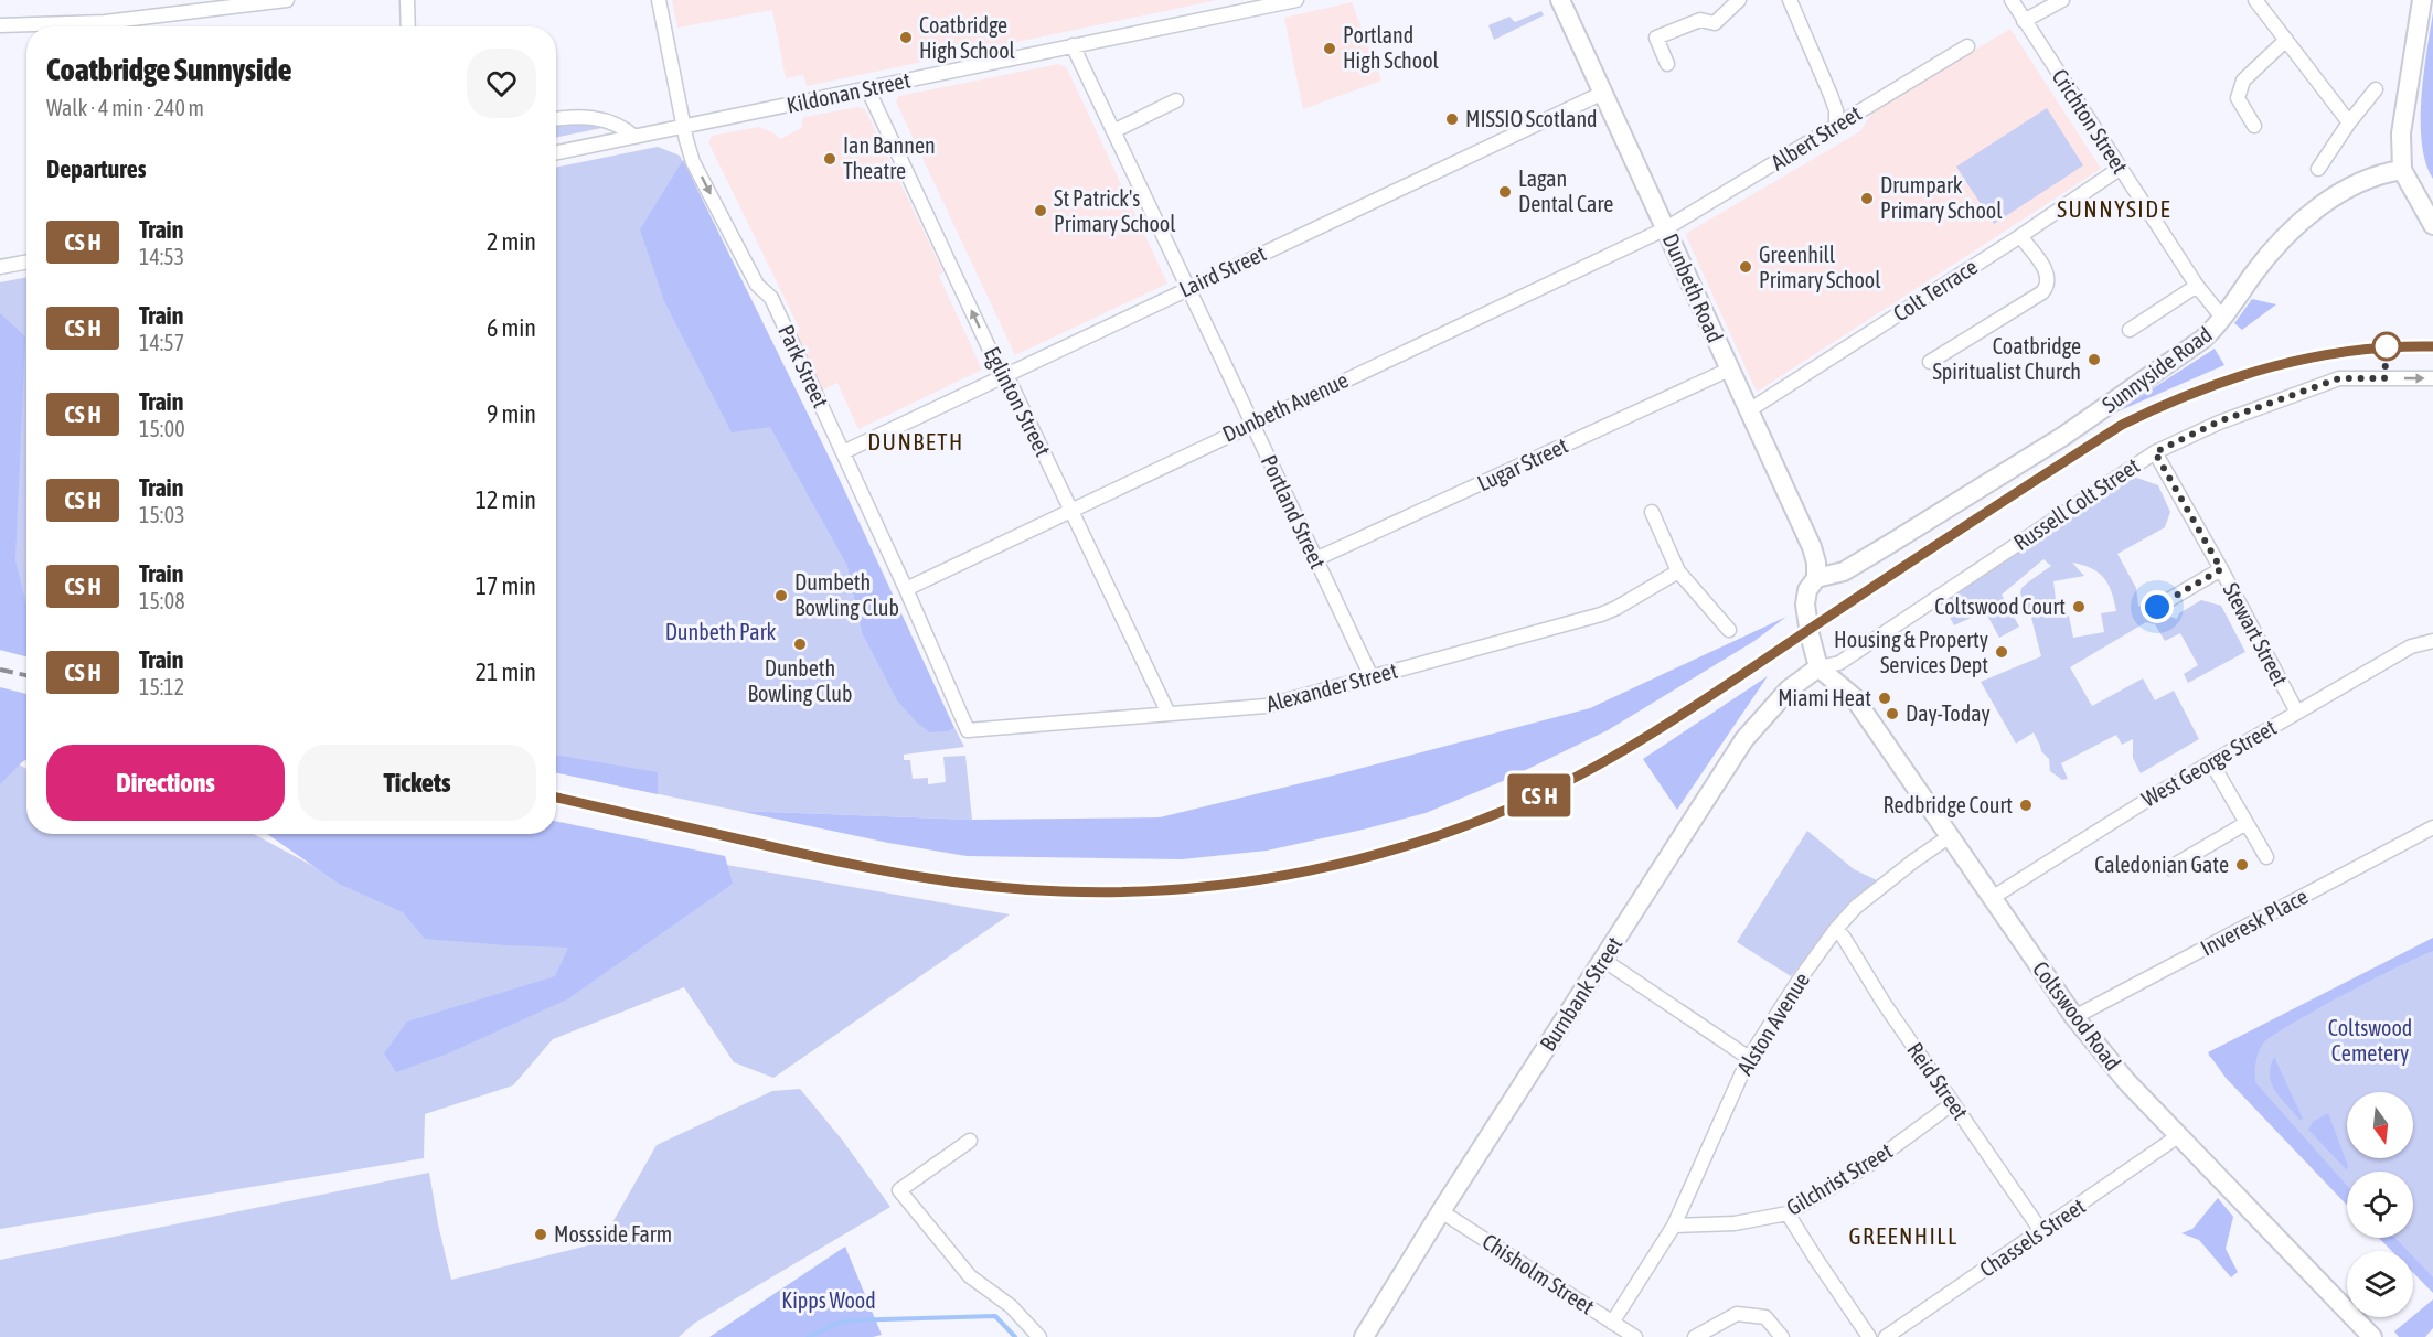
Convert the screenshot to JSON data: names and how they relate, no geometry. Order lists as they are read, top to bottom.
{
  "streets": {
    "main road": [
      "Dunbeth Road",
      "Sunnyside Road",
      "Burnbank Street",
      "Coltswood Road"
    ],
    "street": [
      "Kildonan Street",
      "Crichton Street",
      "Albert Street",
      "Laird Street",
      "Colt Terrace",
      "Park Street",
      "Eglinton Street",
      "Dunbeth Avenue",
      "Lugar Street",
      "Russell Colt Street",
      "Portland Street",
      "Stewart Street",
      "Alexander Street",
      "West George Street",
      "Inveresk Place",
      "Alston Avenue",
      "Reid Street",
      "Gilchrist Street",
      "Chassels Street",
      "Chisholm Street"
    ]
  },
  "crossings": [
    ["Kildonan Street", "Park Street"],
    ["Kildonan Street", "Eglinton Street"],
    ["Kildonan Street", "Portland Street"],
    ["Crichton Street", "Colt Terrace"],
    ["Crichton Street", "Sunnyside Road"],
    ["Albert Street", "Dunbeth Road"],
    ["Albert Street", "Dunbeth Avenue"],
    ["Laird Street", "Dunbeth Road"],
    ["Laird Street", "Park Street"],
    ["Laird Street", "Eglinton Street"],
    ["Laird Street", "Portland Street"],
    ["Dunbeth Road", "Colt Terrace"],
    ["Dunbeth Road", "Sunnyside Road"],
    ["Dunbeth Road", "Dunbeth Avenue"],
    ["Dunbeth Road", "Lugar Street"],
    ["Park Street", "Dunbeth Avenue"],
    ["Park Street", "Alexander Street"],
    ["Eglinton Street", "Dunbeth Avenue"],
    ["Eglinton Street", "Alexander Street"],
    ["Dunbeth Avenue", "Portland Street"],
    ["Lugar Street", "Portland Street"],
    ["Russell Colt Street", "Stewart Street"],
    ["Russell Colt Street", "Burnbank Street"],
    ["Russell Colt Street", "Coltswood Road"],
    ["Portland Street", "Alexander Street"],
    ["Stewart Street", "West George Street"],
    ["West George Street", "Coltswood Road"],
    ["Inveresk Place", "Coltswood Road"],
    ["Burnbank Street", "Coltswood Road"],
    ["Burnbank Street", "Chisholm Street"],
    ["Coltswood Road", "Alston Avenue"],
    ["Coltswood Road", "Chassels Street"],
    ["Alston Avenue", "Reid Street"],
    ["Alston Avenue", "Gilchrist Street"],
    ["Alston Avenue", "Chisholm Street"],
    ["Reid Street", "Gilchrist Street"],
    ["Reid Street", "Chassels Street"]
  ],
  "one_way": ["Park Street", "Eglinton Street", "Russell Colt Street"],
  "districts": ["SUNNYSIDE", "DUNBETH", "GREENHILL"],
  "parks": ["Dunbeth Park", "Coltswood Cemetery", "Kipps Wood"],
  "places": [
    "Coatbridge High School",
    "Portland High School",
    "MISSIO Scotland",
    "Ian Bannen Theatre",
    "Lagan Dental Care",
    "Drumpark Primary School",
    "St Patrick's Primary School",
    "Greenhill Primary School",
    "Coatbridge Spiritualist Church",
    "Dumbeth Bowling Club",
    "Coltswood Court",
    "Dunbeth Bowling Club",
    "Housing & Property Services Dept",
    "Miami Heat",
    "Day-Today",
    "Redbridge Court",
    "Caledonian Gate",
    "Mossside Farm"
  ],
  "north": "bottom",
  "page": {
    "on_map": "CS H",
    "heading": [
      ["Coatbridge Sunnyside", "Walk · 4 min · 240 m"],
      "Departures"
    ],
    "list": [
      {
        "mark": "CS H",
        "name": "Train",
        "note": "14:53",
        "value": "2 min"
      },
      {
        "mark": "CS H",
        "name": "Train",
        "note": "14:57",
        "value": "6 min"
      },
      {
        "mark": "CS H",
        "name": "Train",
        "note": "15:00",
        "value": "9 min"
      },
      {
        "mark": "CS H",
        "name": "Train",
        "note": "15:03",
        "value": "12 min"
      },
      {
        "mark": "CS H",
        "name": "Train",
        "note": "15:08",
        "value": "17 min"
      },
      {
        "mark": "CS H",
        "name": "Train",
        "note": "15:12",
        "value": "21 min"
      }
    ],
    "buttons": ["Directions", "Tickets"]
  }
}
